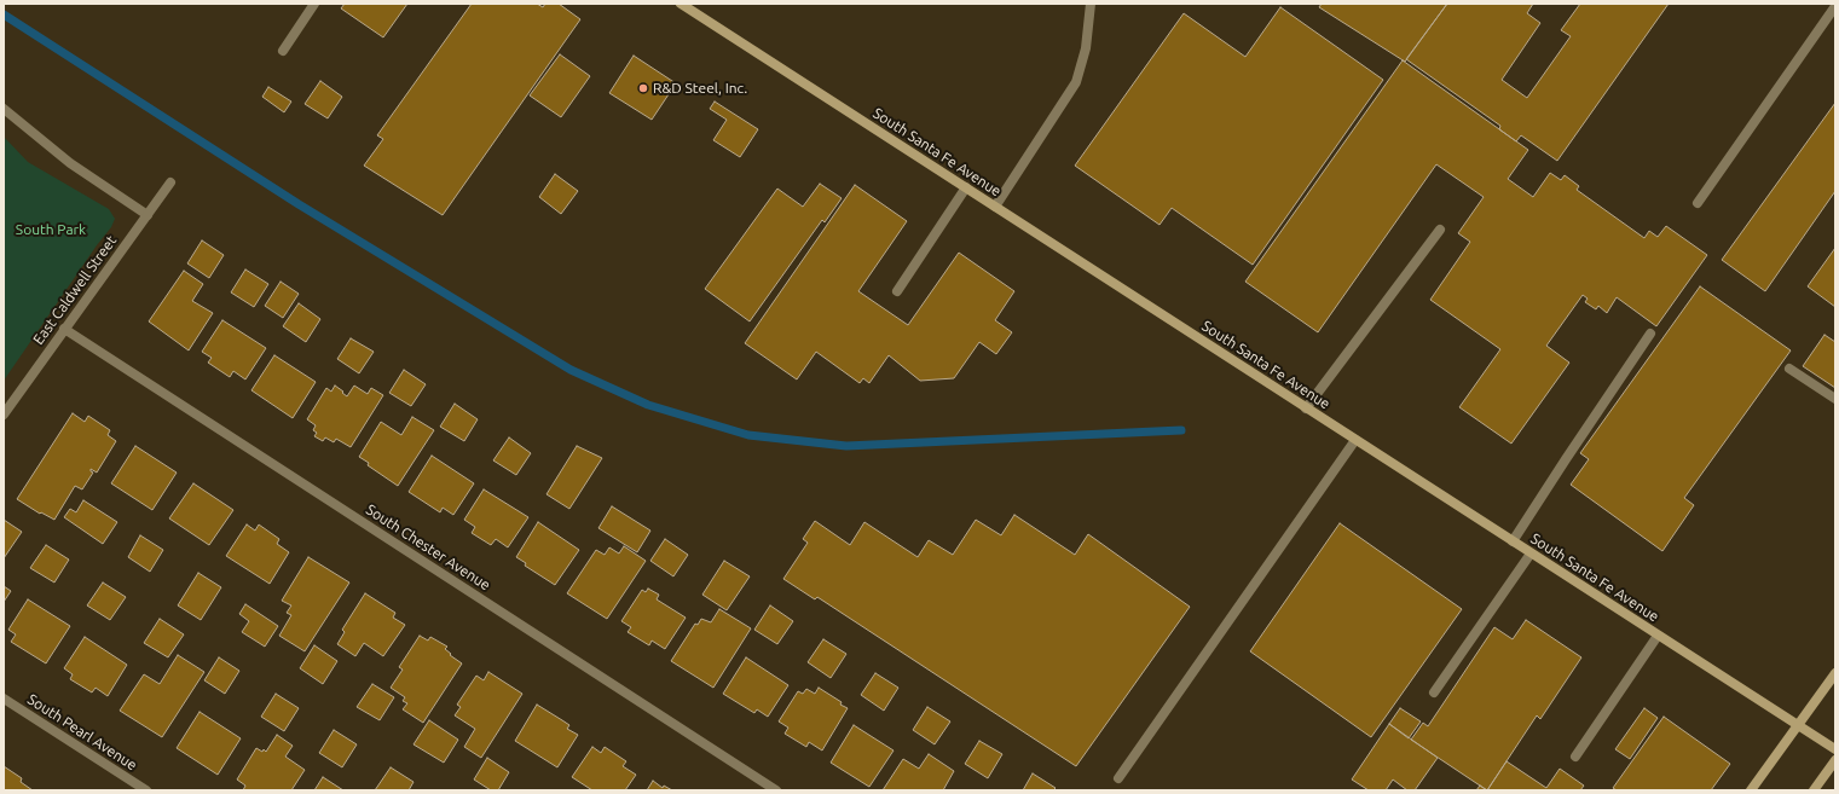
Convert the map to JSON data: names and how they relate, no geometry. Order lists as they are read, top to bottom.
{
  "streets": {
    "main road": ["South Santa Fe Avenue"],
    "street": ["East Caldwell Street", "South Chester Avenue", "South Pearl Avenue"]
  },
  "crossings": [
    ["East Caldwell Street", "South Chester Avenue"]
  ],
  "parks": ["South Park"],
  "places": ["R&D Steel, Inc."]
}
